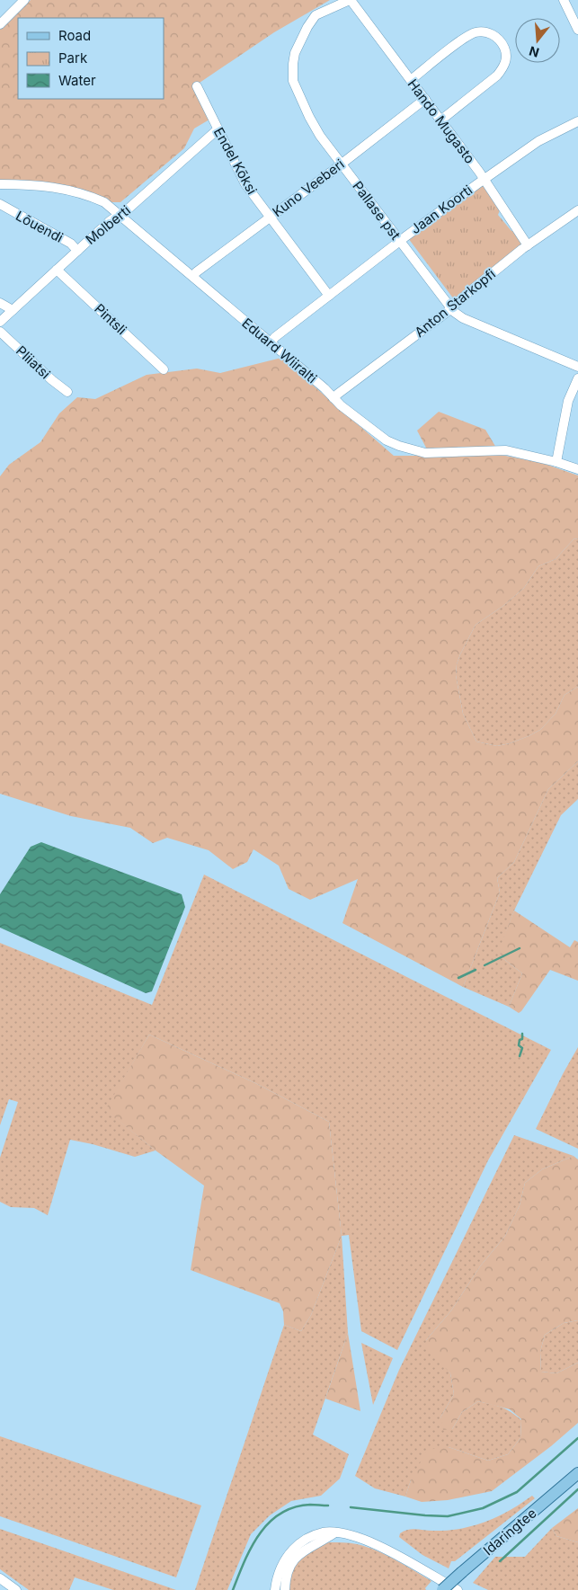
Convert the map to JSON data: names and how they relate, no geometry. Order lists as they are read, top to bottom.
{
  "streets": {
    "main road": ["Idaringtee"],
    "street": [
      "Hando Mugasto",
      "Endel Kõksi",
      "Kuno Veeberi",
      "Jaan Koorti",
      "Pallase pst",
      "Molberti",
      "Lõuendi",
      "Anton Starkopfi",
      "Pintsli",
      "Eduard Wiiralti",
      "Pliiatsi"
    ]
  },
  "crossings": [
    ["Hando Mugasto", "Kuno Veeberi"],
    ["Hando Mugasto", "Jaan Koorti"],
    ["Hando Mugasto", "Pallase pst"],
    ["Hando Mugasto", "Anton Starkopfi"],
    ["Endel Kõksi", "Kuno Veeberi"],
    ["Endel Kõksi", "Jaan Koorti"],
    ["Endel Kõksi", "Molberti"],
    ["Kuno Veeberi", "Pallase pst"],
    ["Kuno Veeberi", "Eduard Wiiralti"],
    ["Jaan Koorti", "Pallase pst"],
    ["Jaan Koorti", "Eduard Wiiralti"],
    ["Pallase pst", "Anton Starkopfi"],
    ["Molberti", "Lõuendi"],
    ["Molberti", "Pintsli"],
    ["Molberti", "Eduard Wiiralti"],
    ["Anton Starkopfi", "Eduard Wiiralti"]
  ],
  "legend": ["Road", "Park", "Water"],
  "north": "bottom"
}
